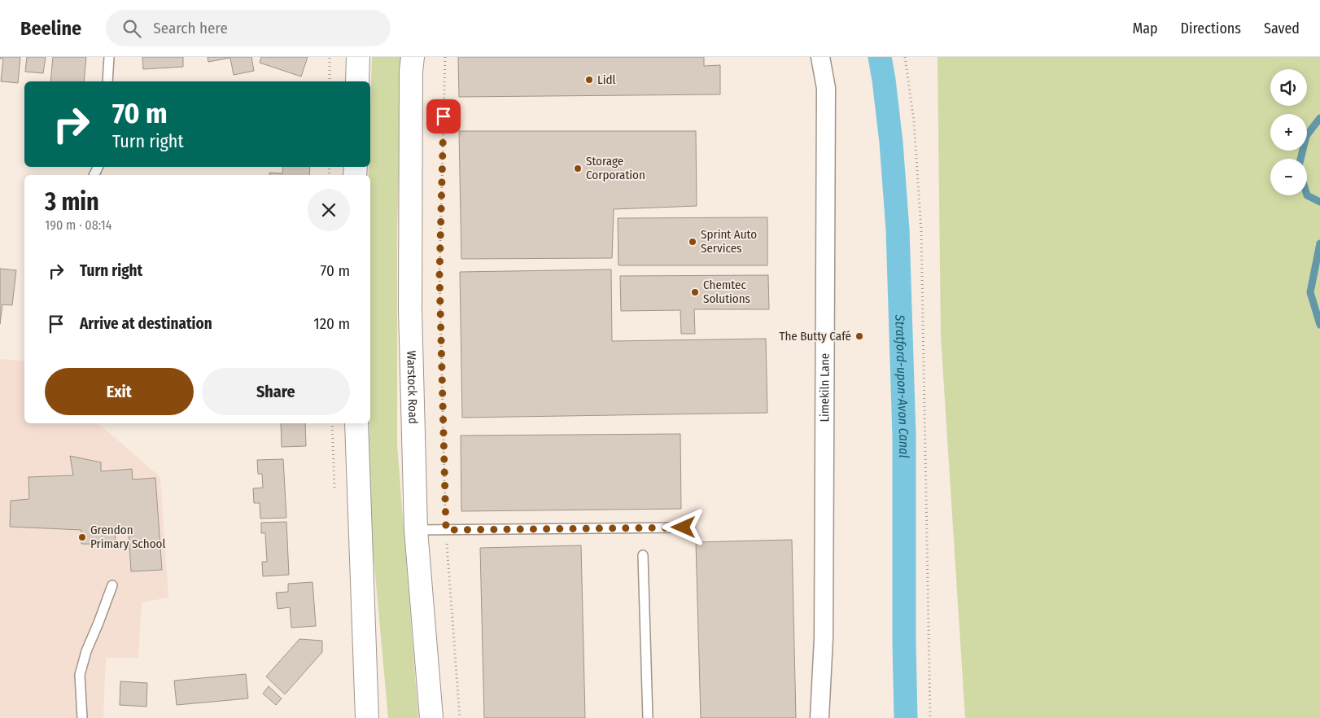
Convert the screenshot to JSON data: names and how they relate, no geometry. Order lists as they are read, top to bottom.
{
  "streets": {
    "street": ["Warstock Road", "Limekiln Lane"]
  },
  "water": ["Stratford-upon-Avon Canal"],
  "places": [
    "Lidl",
    "Storage Corporation",
    "Sprint Auto Services",
    "Chemtec Solutions",
    "The Butty Café",
    "Grendon Primary School"
  ],
  "page": {
    "header": "Beeline",
    "search": "Search here",
    "nav": ["Map", "Directions", "Saved"],
    "map_buttons": ["+", "−"],
    "turn": ["70 m", "Turn right"],
    "heading": ["3 min", "190 m · 08:14"],
    "list": [
      {
        "name": "Turn right",
        "value": "70 m"
      },
      {
        "name": "Arrive at destination",
        "value": "120 m"
      }
    ],
    "buttons": ["Exit", "Share"]
  }
}
